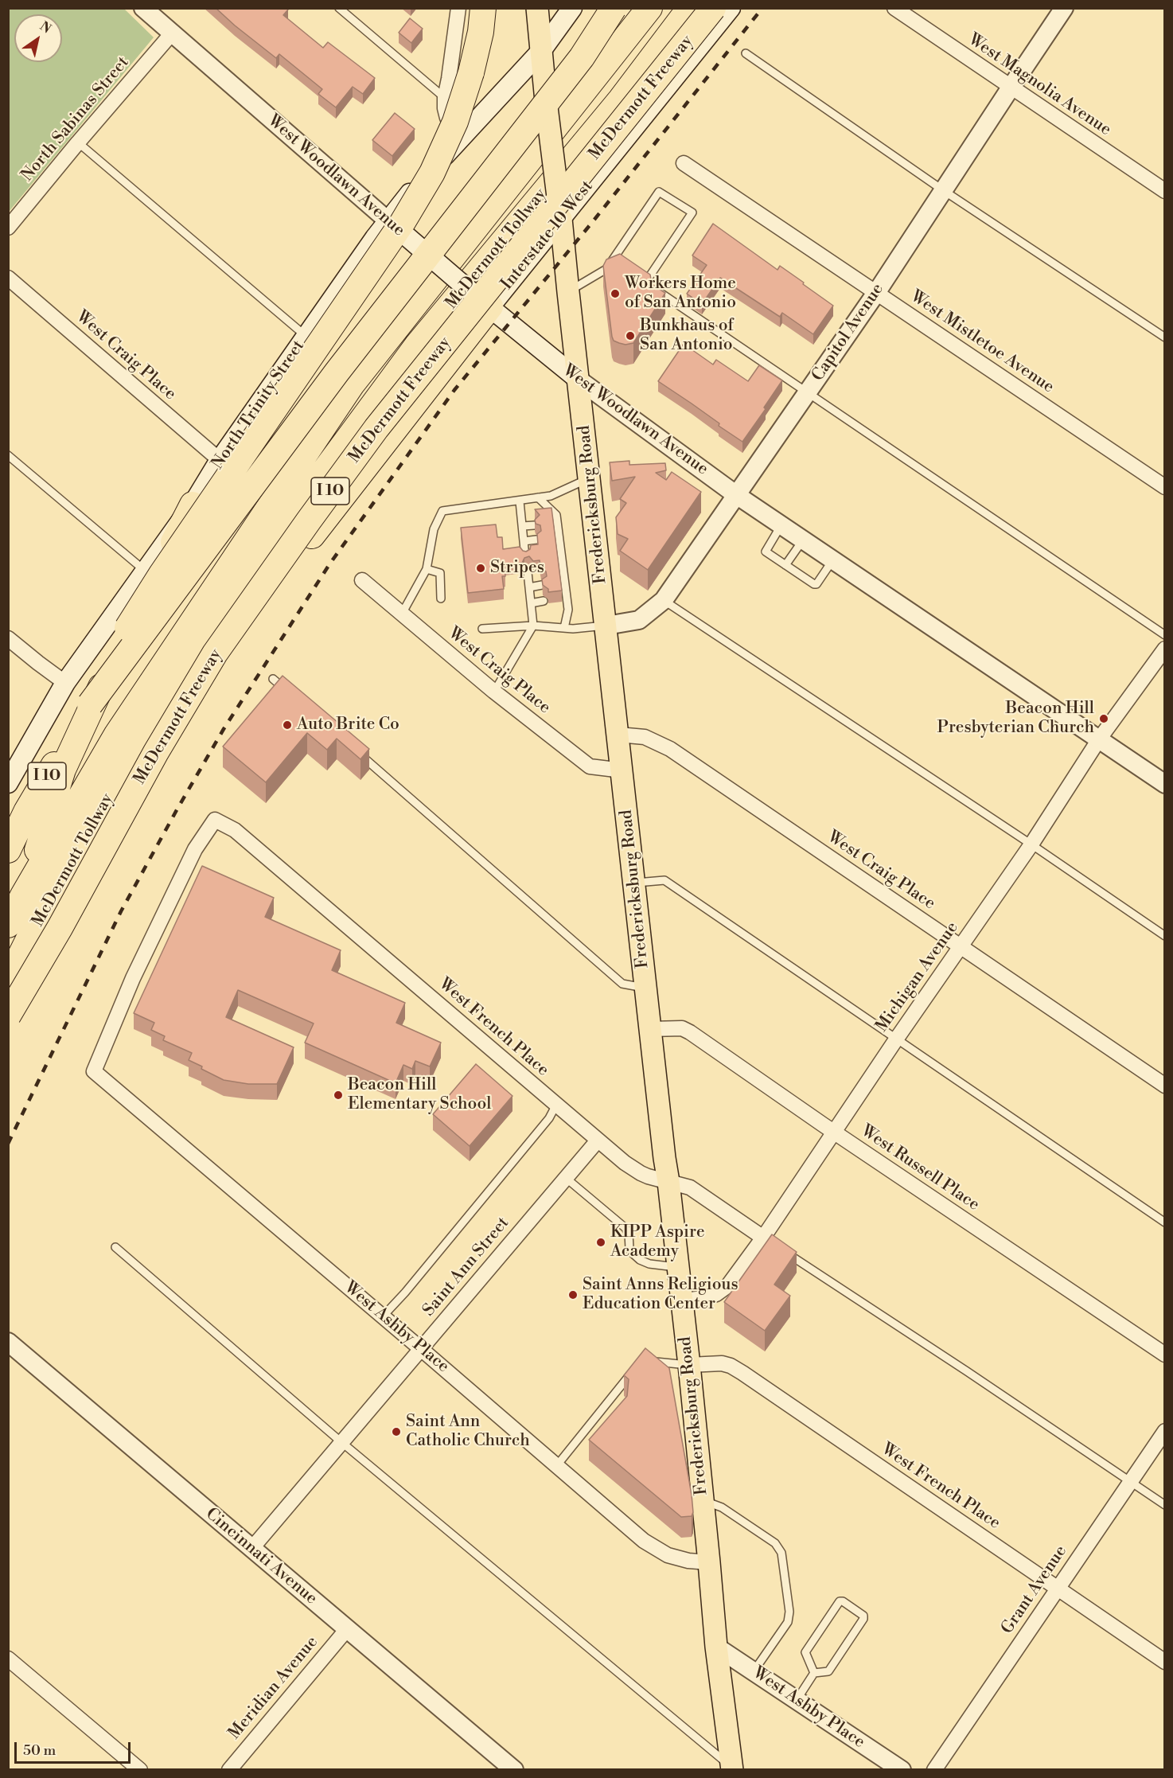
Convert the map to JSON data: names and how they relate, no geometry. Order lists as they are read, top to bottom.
{
  "streets": {
    "highway": ["McDermott Freeway", "McDermott Tollway", "I 10"],
    "main road": [
      "West Woodlawn Avenue",
      "Interstate 10 West",
      "North Trinity Street",
      "Fredericksburg Road"
    ],
    "street": [
      "West Magnolia Avenue",
      "North Sabinas Street",
      "Capitol Avenue",
      "West Mistletoe Avenue",
      "West Craig Place",
      "Michigan Avenue",
      "West French Place",
      "West Russell Place",
      "Saint Ann Street",
      "West Ashby Place",
      "Cincinnati Avenue",
      "Grant Avenue",
      "Meridian Avenue"
    ]
  },
  "crossings": [
    ["West Magnolia Avenue", "Capitol Avenue"],
    ["North Sabinas Street", "West Woodlawn Avenue"],
    ["West Woodlawn Avenue", "Interstate 10 West"],
    ["West Woodlawn Avenue", "Capitol Avenue"],
    ["West Woodlawn Avenue", "North Trinity Street"],
    ["West Woodlawn Avenue", "Fredericksburg Road"],
    ["West Woodlawn Avenue", "Michigan Avenue"],
    ["Interstate 10 West", "Fredericksburg Road"],
    ["Capitol Avenue", "West Mistletoe Avenue"],
    ["Capitol Avenue", "Fredericksburg Road"],
    ["West Craig Place", "North Trinity Street"],
    ["West Craig Place", "Fredericksburg Road"],
    ["West Craig Place", "Michigan Avenue"],
    ["North Trinity Street", "Fredericksburg Road"],
    ["Fredericksburg Road", "Michigan Avenue"],
    ["Fredericksburg Road", "West French Place"],
    ["Fredericksburg Road", "West Russell Place"],
    ["Fredericksburg Road", "West Ashby Place"],
    ["Michigan Avenue", "West French Place"],
    ["Michigan Avenue", "West Russell Place"],
    ["West French Place", "Saint Ann Street"],
    ["West French Place", "West Ashby Place"],
    ["West French Place", "Grant Avenue"],
    ["Saint Ann Street", "West Ashby Place"],
    ["Saint Ann Street", "Cincinnati Avenue"],
    ["Cincinnati Avenue", "Meridian Avenue"]
  ],
  "places": [
    "Workers Home of San Antonio",
    "Bunkhaus of San Antonio",
    "Stripes",
    "Beacon Hill Presbyterian Church",
    "Auto Brite Co",
    "Beacon Hill Elementary School",
    "KIPP Aspire Academy",
    "Saint Anns Religious Education Center",
    "Saint Ann Catholic Church"
  ],
  "scale_bar": "50 m",
  "north": "top right"
}
